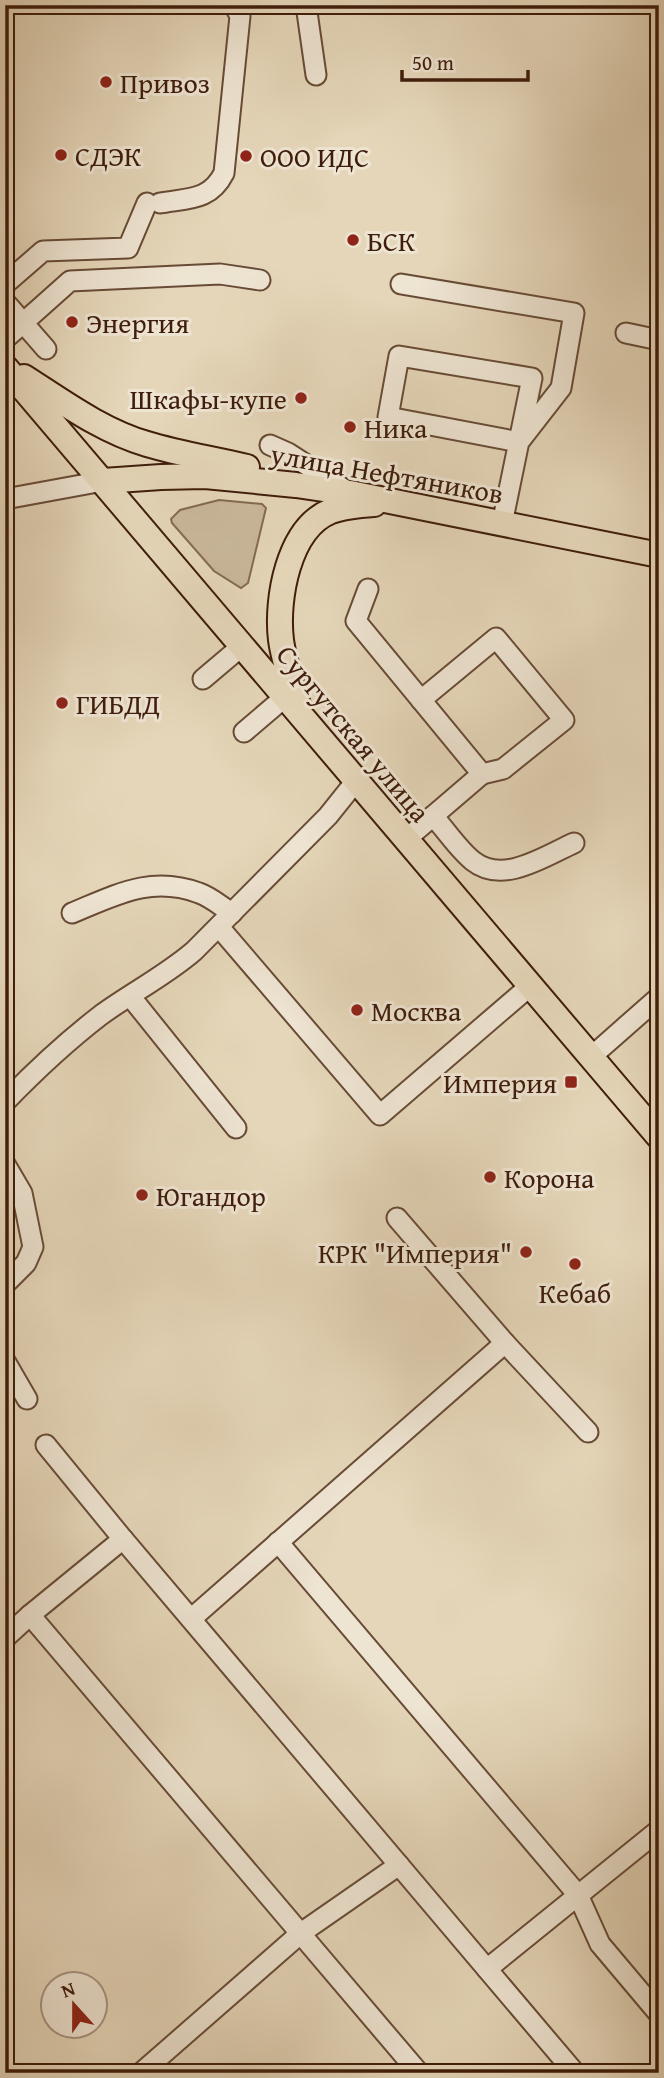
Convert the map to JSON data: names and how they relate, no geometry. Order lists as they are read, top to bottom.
{
  "streets": {
    "main road": ["улица Нефтяников", "Сургутская улица"]
  },
  "crossings": [
    ["улица Нефтяников", "Сургутская улица"]
  ],
  "places": {
    "other": [
      "Привоз",
      "СДЭК",
      "ООО ИДС",
      "БСК",
      "Энергия",
      "Шкафы-купе",
      "Ника",
      "ГИБДД",
      "Москва",
      "Корона",
      "Югандор",
      "КРК \"Империя\"",
      "Кебаб"
    ],
    "transit": ["Империя"]
  },
  "scale_bar": "50 m",
  "north": "top"
}
